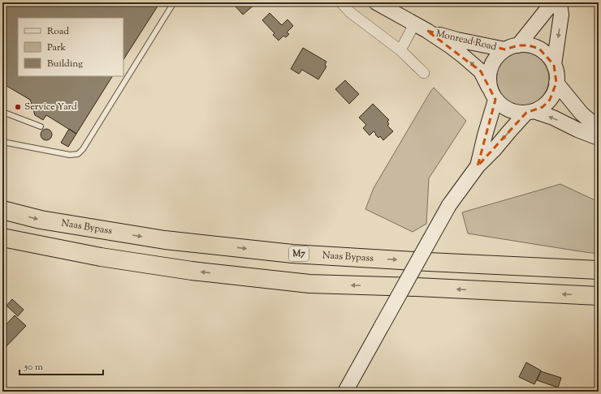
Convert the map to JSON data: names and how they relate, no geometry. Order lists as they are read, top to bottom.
{
  "streets": {
    "highway": ["Naas Bypass", "M7"],
    "street": ["Monread Road"]
  },
  "one_way": ["Monread Road"],
  "places": ["Service Yard"],
  "legend": ["Road", "Park", "Building"],
  "scale_bar": "50 m"
}
